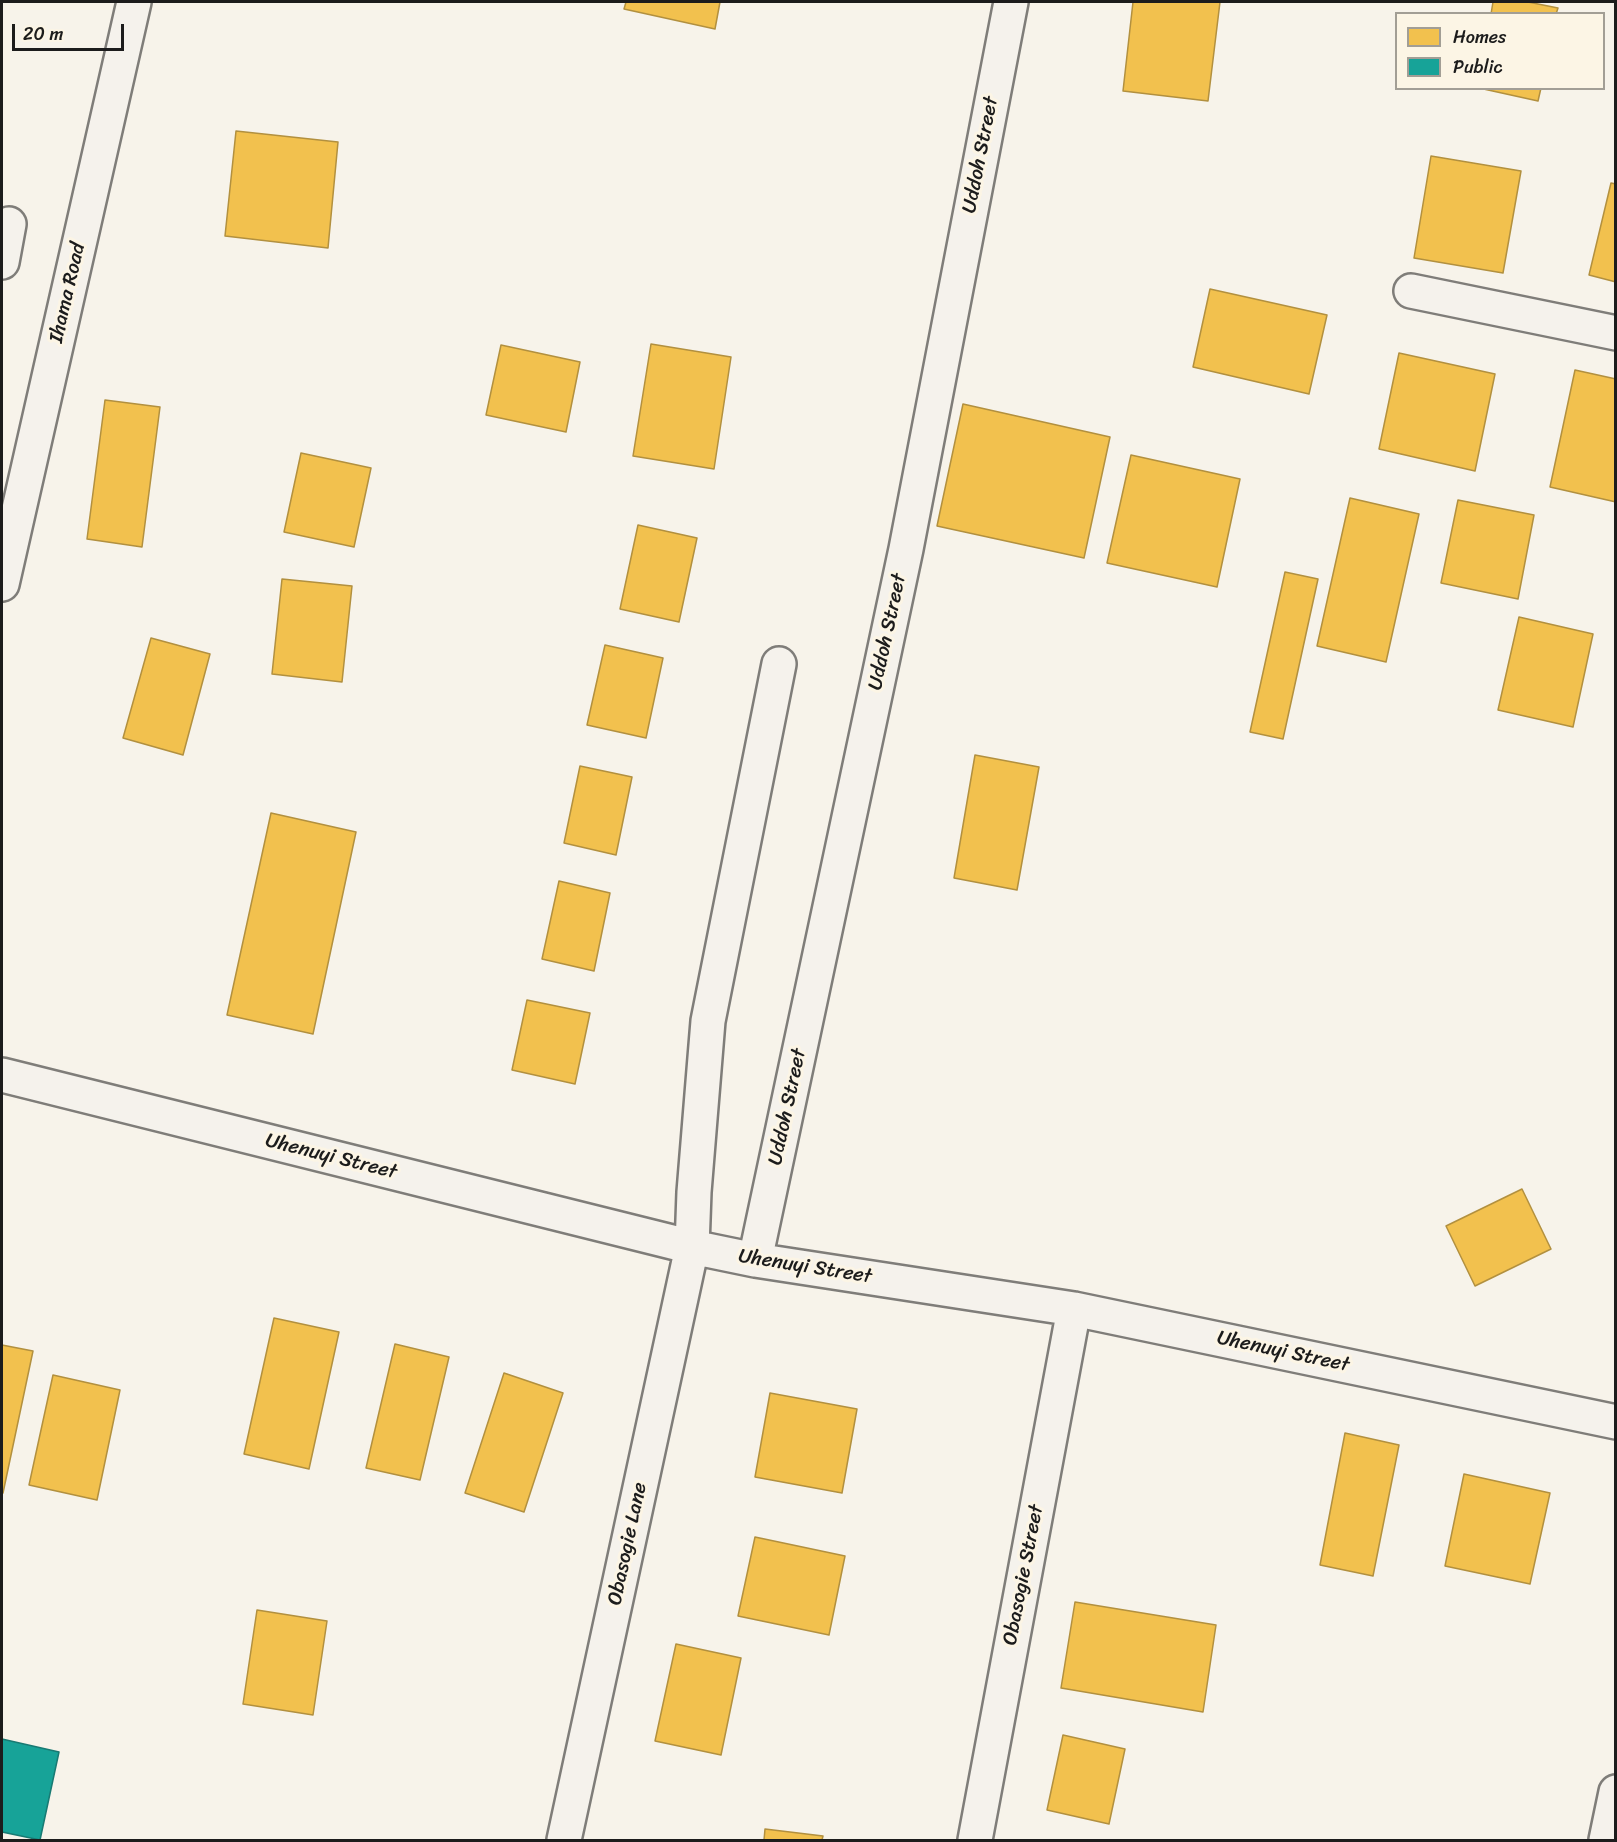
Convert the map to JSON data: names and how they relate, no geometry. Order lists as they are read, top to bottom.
{
  "streets": {
    "street": [
      "Uddoh Street",
      "Ihama Road",
      "Uhenuyi Street",
      "Obasogie Lane",
      "Obasogie Street"
    ]
  },
  "crossings": [
    ["Uddoh Street", "Uhenuyi Street"],
    ["Uhenuyi Street", "Obasogie Lane"],
    ["Uhenuyi Street", "Obasogie Street"]
  ],
  "legend": ["Homes", "Public"],
  "scale_bar": "20 m"
}
